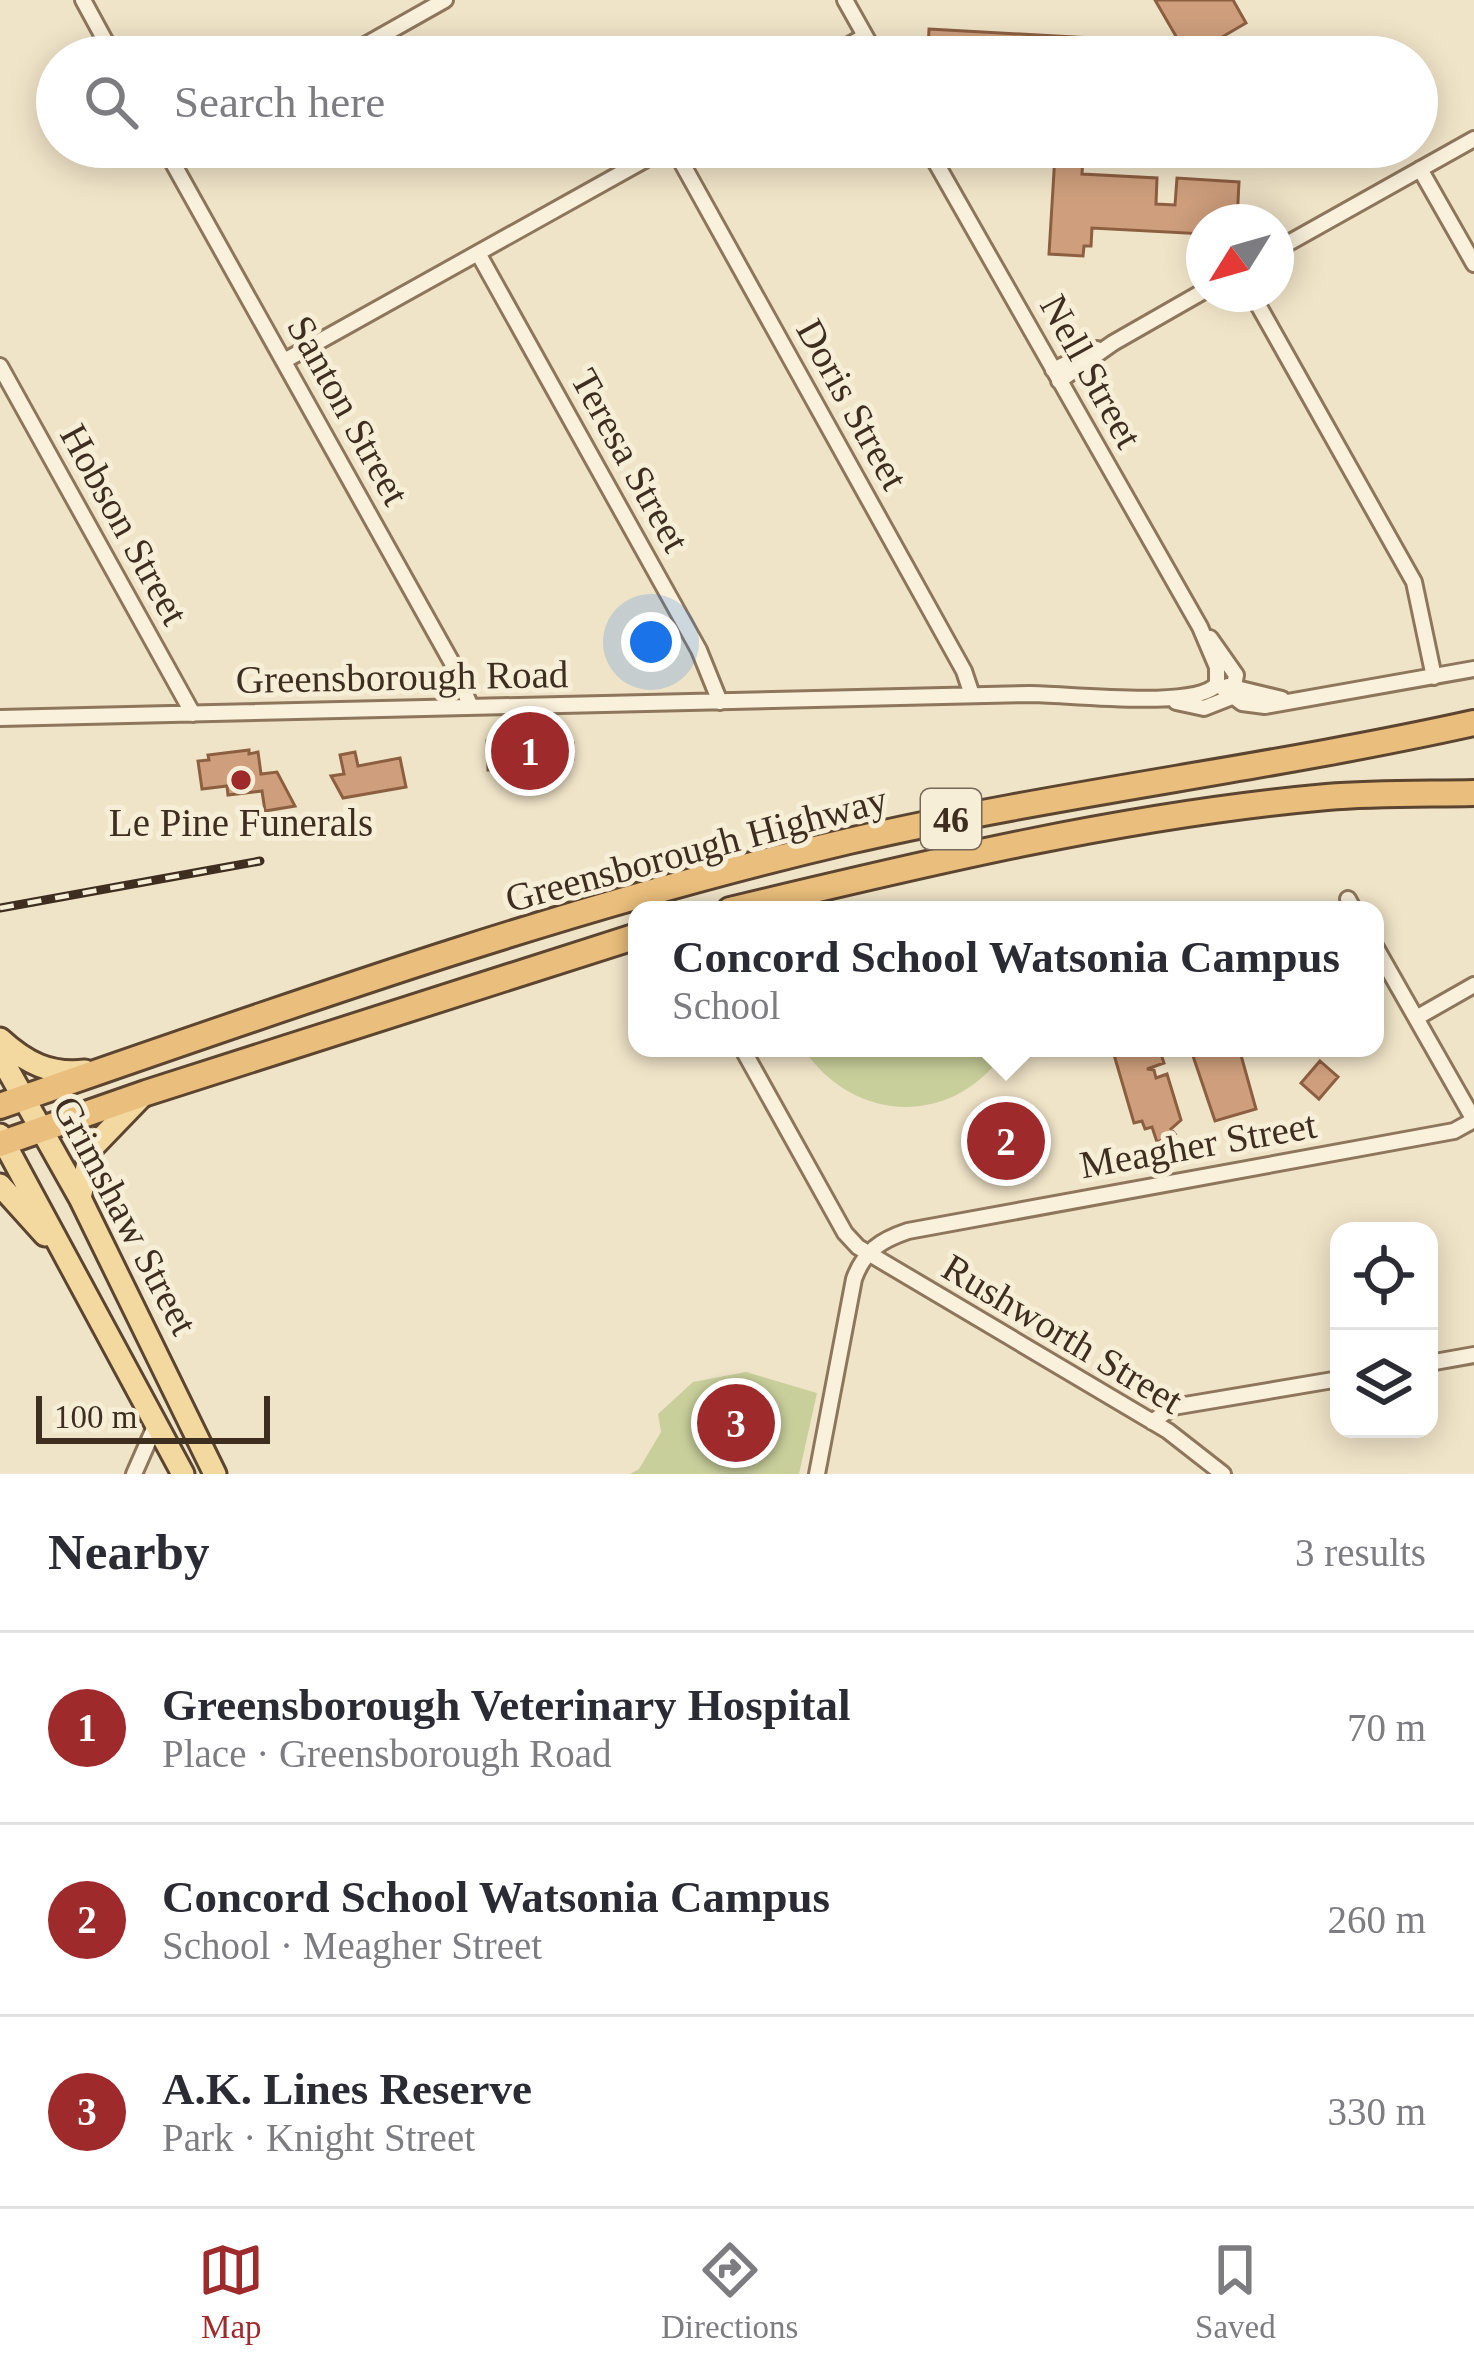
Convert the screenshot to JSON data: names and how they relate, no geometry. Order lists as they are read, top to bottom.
{
  "streets": {
    "highway": ["46", "Greensborough Highway"],
    "main road": ["Grimshaw Street"],
    "street": [
      "Nell Street",
      "Doris Street",
      "Santon Street",
      "Teresa Street",
      "Hobson Street",
      "Greensborough Road",
      "Meagher Street",
      "Rushworth Street"
    ]
  },
  "crossings": [
    ["Nell Street", "Greensborough Road"],
    ["Doris Street", "Greensborough Road"],
    ["Santon Street", "Greensborough Road"],
    ["Teresa Street", "Greensborough Road"],
    ["Hobson Street", "Greensborough Road"],
    ["Greensborough Highway", "Grimshaw Street"],
    ["Meagher Street", "Rushworth Street"]
  ],
  "places": ["Le Pine Funerals"],
  "scale_bar": "100 m",
  "north": "bottom left",
  "page": {
    "search": "Search here",
    "pins": ["1", "2", "3"],
    "popup": ["Concord School Watsonia Campus", "School"],
    "scale": "100 m",
    "heading": ["Nearby", "3 results"],
    "list": [
      {
        "mark": "1",
        "name": "Greensborough Veterinary Hospital",
        "note": "Place · Greensborough Road",
        "value": "70 m"
      },
      {
        "mark": "2",
        "name": "Concord School Watsonia Campus",
        "note": "School · Meagher Street",
        "value": "260 m"
      },
      {
        "mark": "3",
        "name": "A.K. Lines Reserve",
        "note": "Park · Knight Street",
        "value": "330 m"
      }
    ],
    "nav": ["Map", "Directions", "Saved"]
  }
}
